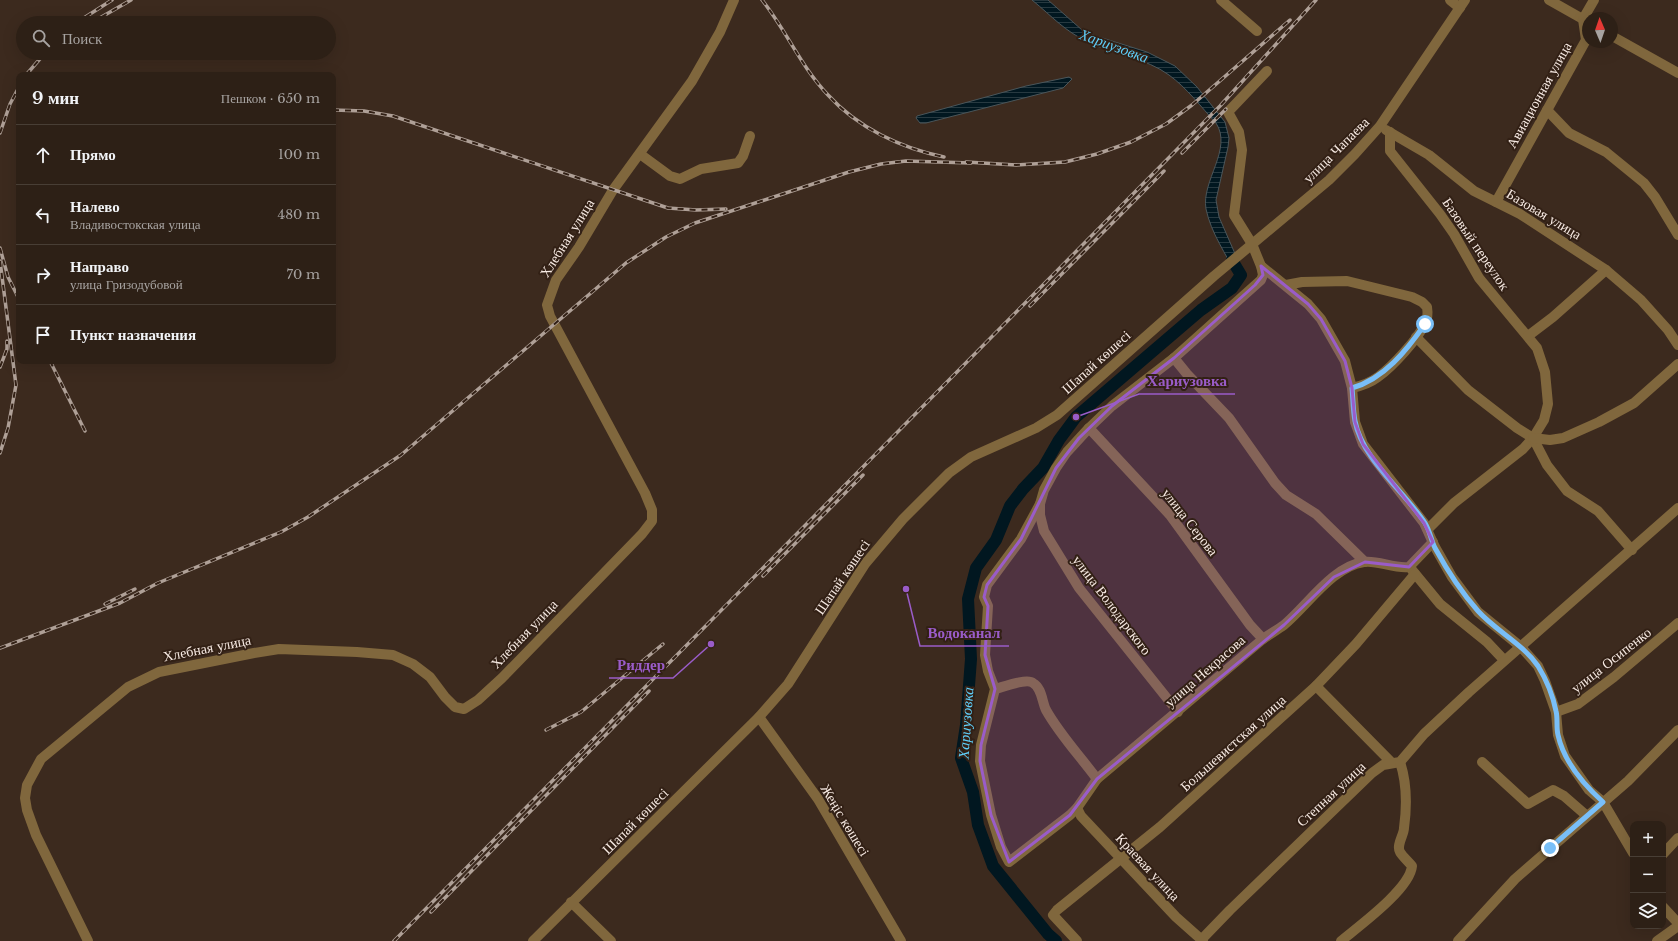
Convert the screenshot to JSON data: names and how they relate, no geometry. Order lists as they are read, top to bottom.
{
  "streets": {
    "street": [
      "Авиационная улица",
      "улица Чапаева",
      "Базовая улица",
      "Хлебная улица",
      "Базовый переулок",
      "Шапай көшесі",
      "улица Серова",
      "улица Володарского",
      "улица Осипенко",
      "улица Некрасова",
      "Большевистская улица",
      "Степная улица",
      "Жеңіс көшесі",
      "Краевая улица"
    ]
  },
  "crossings": [
    ["Авиационная улица", "Базовая улица"],
    ["улица Чапаева", "Базовая улица"],
    ["улица Чапаева", "Шапай көшесі"],
    ["Базовая улица", "Базовый переулок"],
    ["Шапай көшесі", "Жеңіс көшесі"],
    ["улица Серова", "улица Володарского"],
    ["улица Серова", "улица Некрасова"],
    ["улица Володарского", "улица Некрасова"],
    ["улица Некрасова", "Большевистская улица"],
    ["улица Некрасова", "Краевая улица"],
    ["Большевистская улица", "Краевая улица"],
    ["Степная улица", "Краевая улица"]
  ],
  "water": ["Хариузовка"],
  "places": ["Хариузовка", "Водоканал", "Риддер"],
  "north": "top",
  "page": {
    "search": "Поиск",
    "heading": ["9 мин", "Пешком · 650 m"],
    "list": [
      ["Прямо", "100 m"],
      ["Налево", "Владивостокская улица", "480 m"],
      ["Направо", "улица Гризодубовой", "70 m"],
      "Пункт назначения"
    ],
    "map_buttons": ["+", "−"]
  }
}
